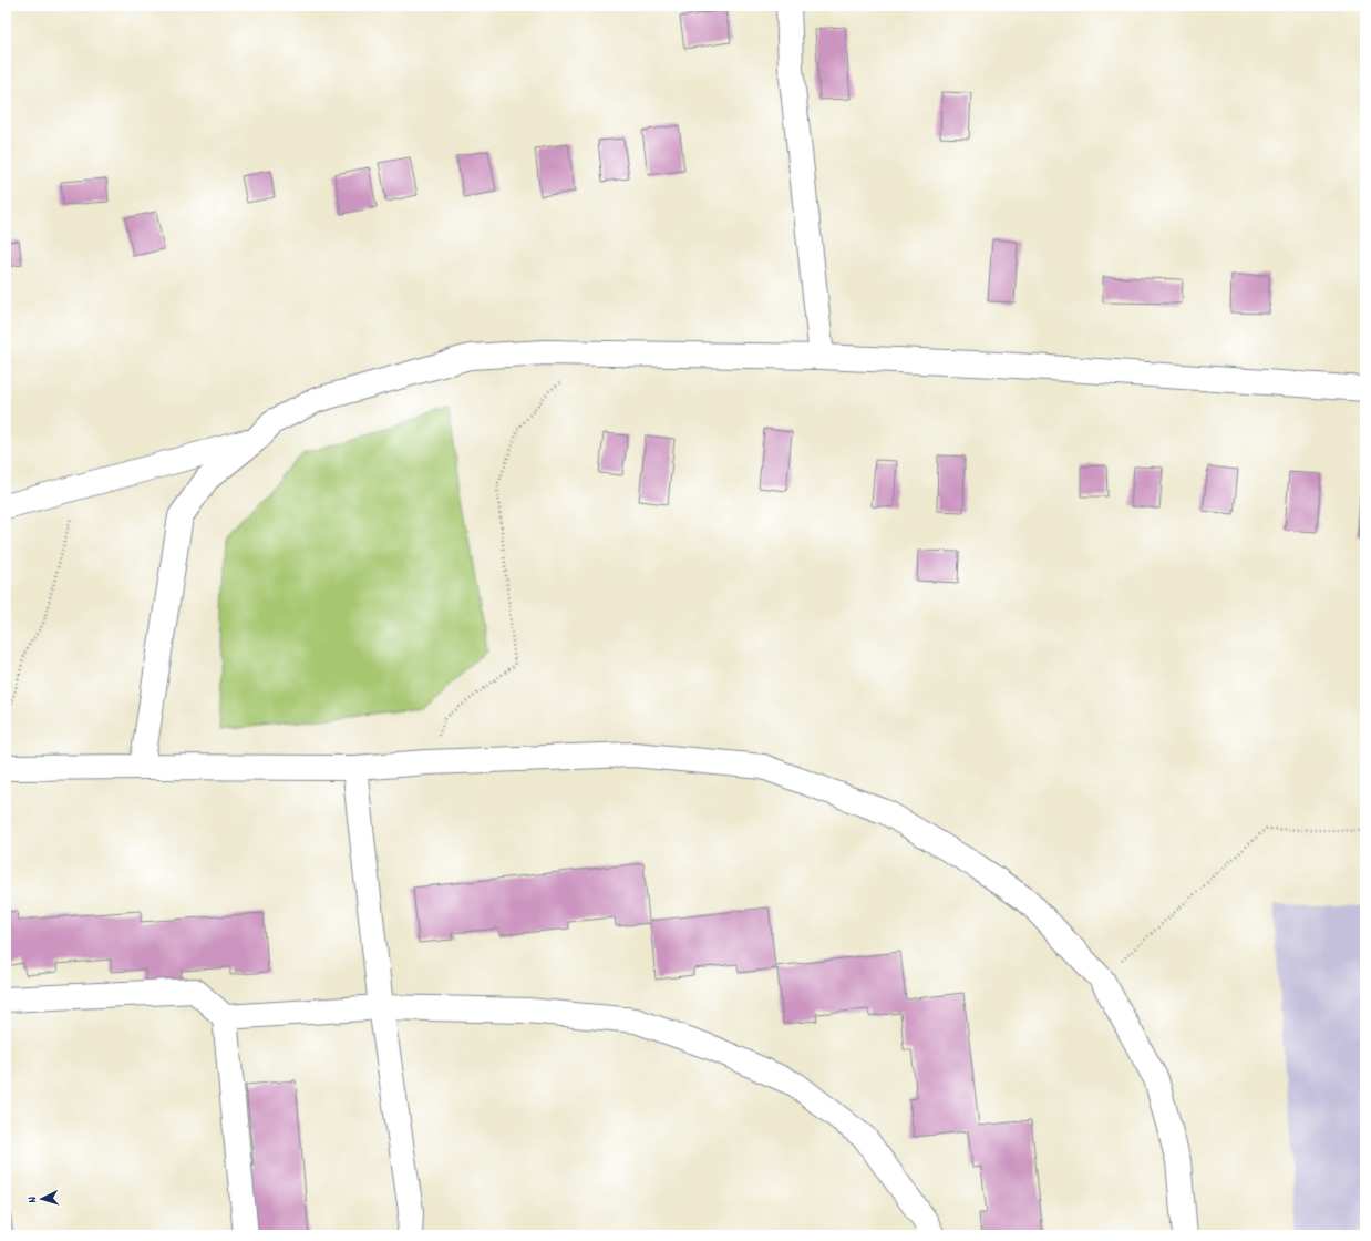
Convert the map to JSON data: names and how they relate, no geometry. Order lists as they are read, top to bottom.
{
  "north": "left"
}
